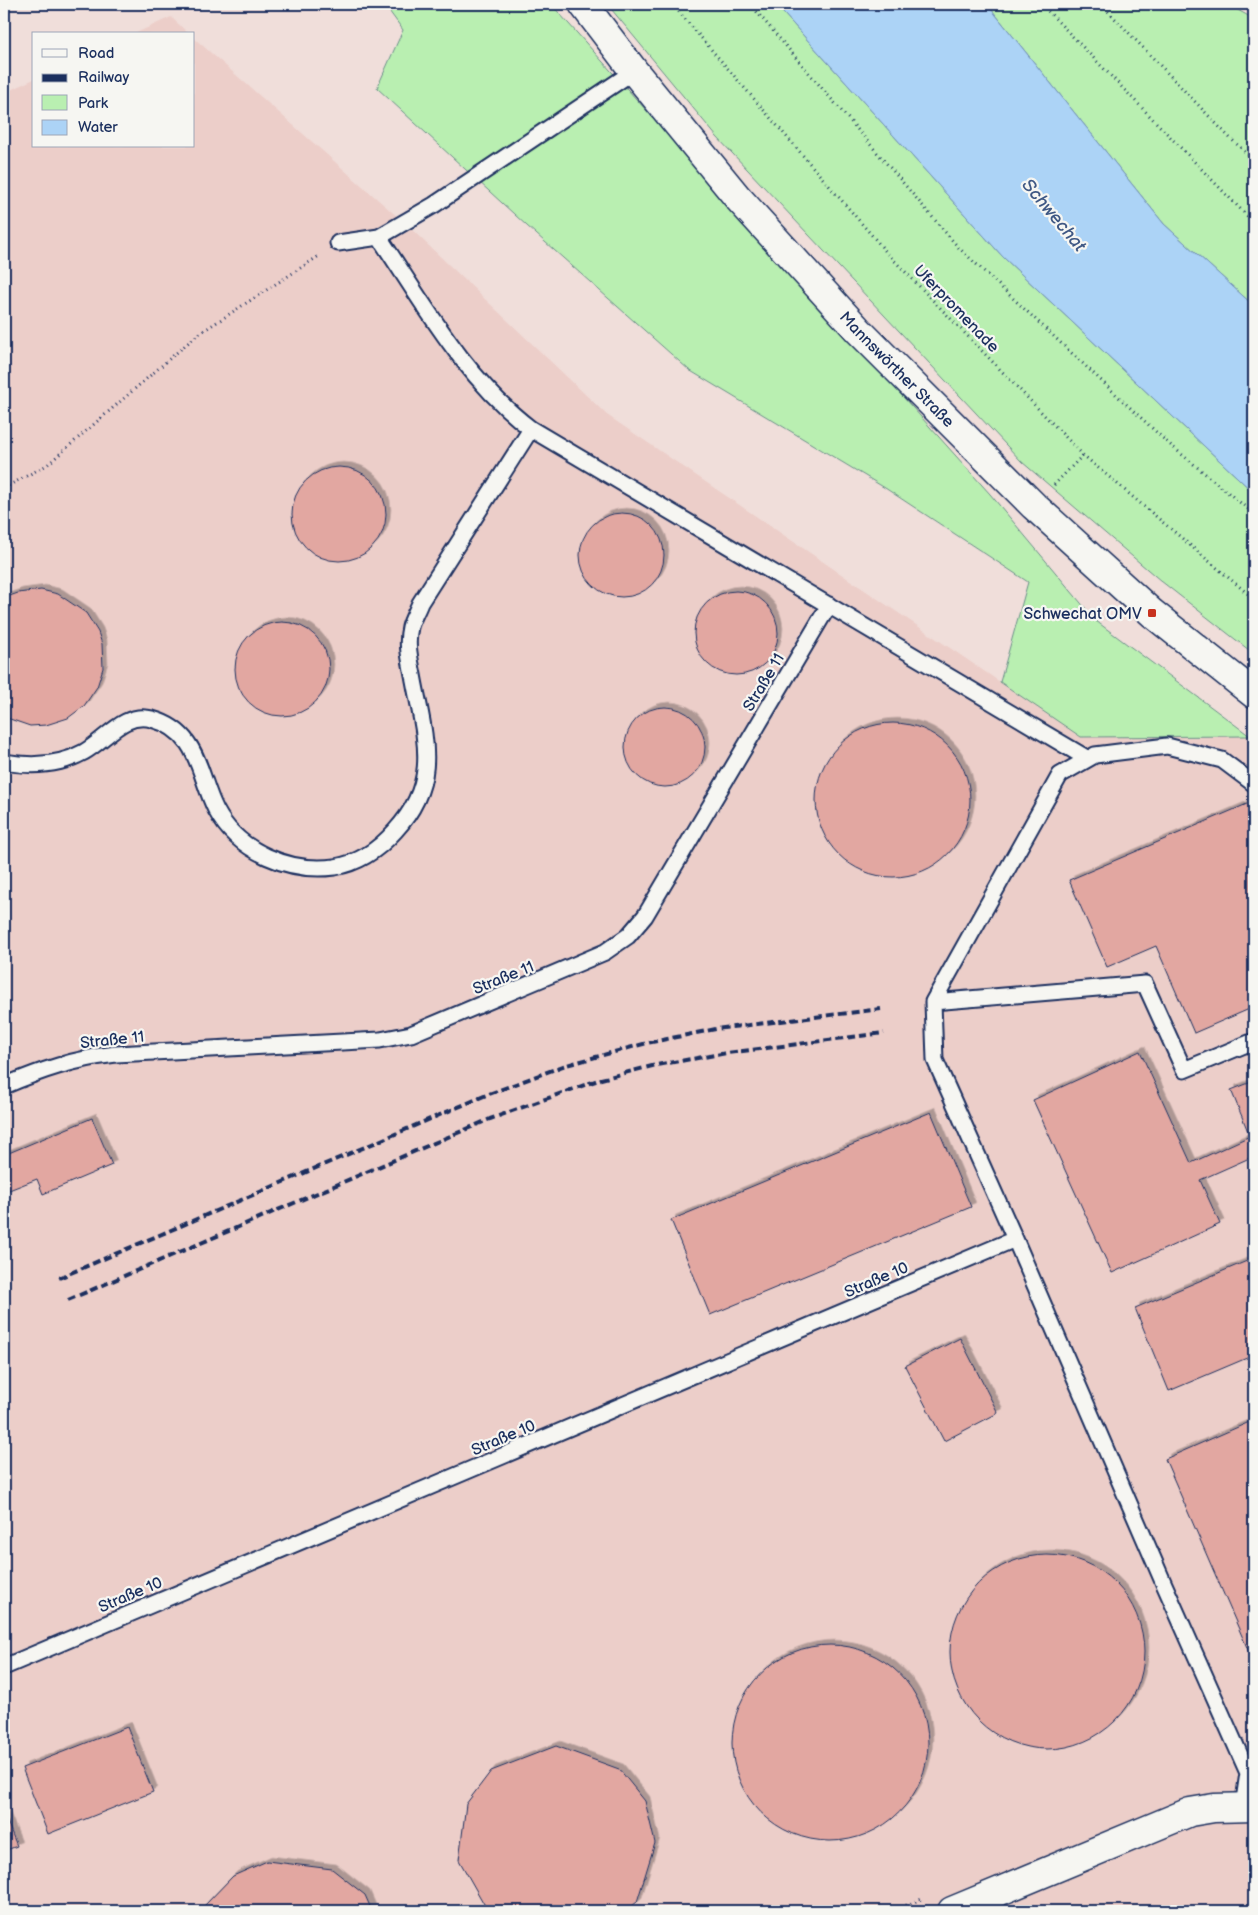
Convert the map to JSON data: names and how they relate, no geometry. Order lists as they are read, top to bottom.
{
  "streets": {
    "main road": ["Mannswörther Straße"],
    "lane": ["Straße 11", "Straße 10"],
    "path": ["Uferpromenade"]
  },
  "water": ["Schwechat"],
  "places": {
    "transit": ["Schwechat OMV"]
  },
  "legend": [
    "Road",
    "Railway",
    "Park",
    "Water"
  ]
}
